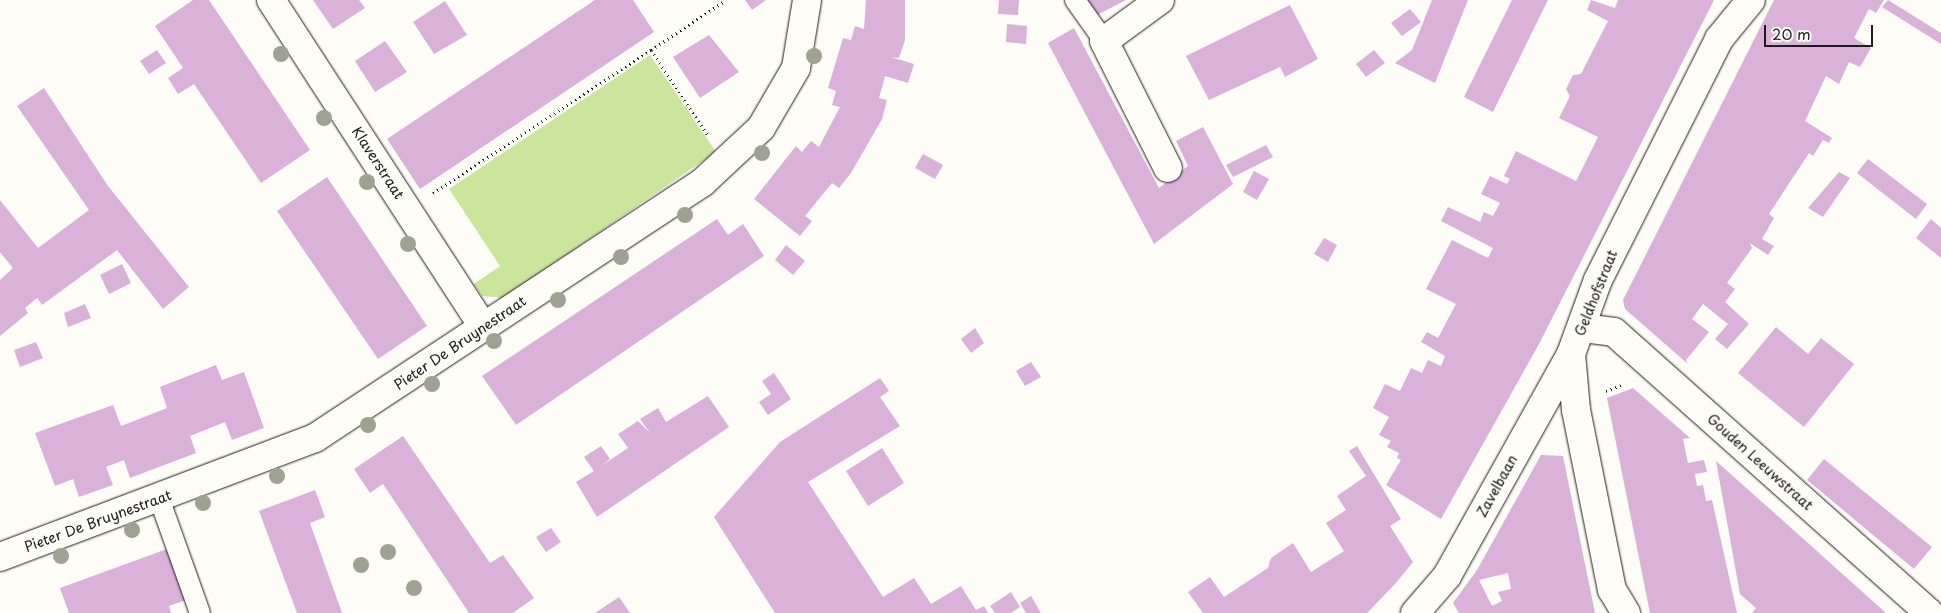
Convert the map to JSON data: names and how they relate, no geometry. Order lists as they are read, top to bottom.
{
  "streets": {
    "street": [
      "Klaverstraat",
      "Geldhofstraat",
      "Pieter De Bruynestraat",
      "Gouden Leeuwstraat",
      "Zavelbaan"
    ]
  },
  "crossings": [
    ["Klaverstraat", "Pieter De Bruynestraat"],
    ["Geldhofstraat", "Gouden Leeuwstraat"],
    ["Geldhofstraat", "Zavelbaan"]
  ],
  "scale_bar": "20 m"
}
